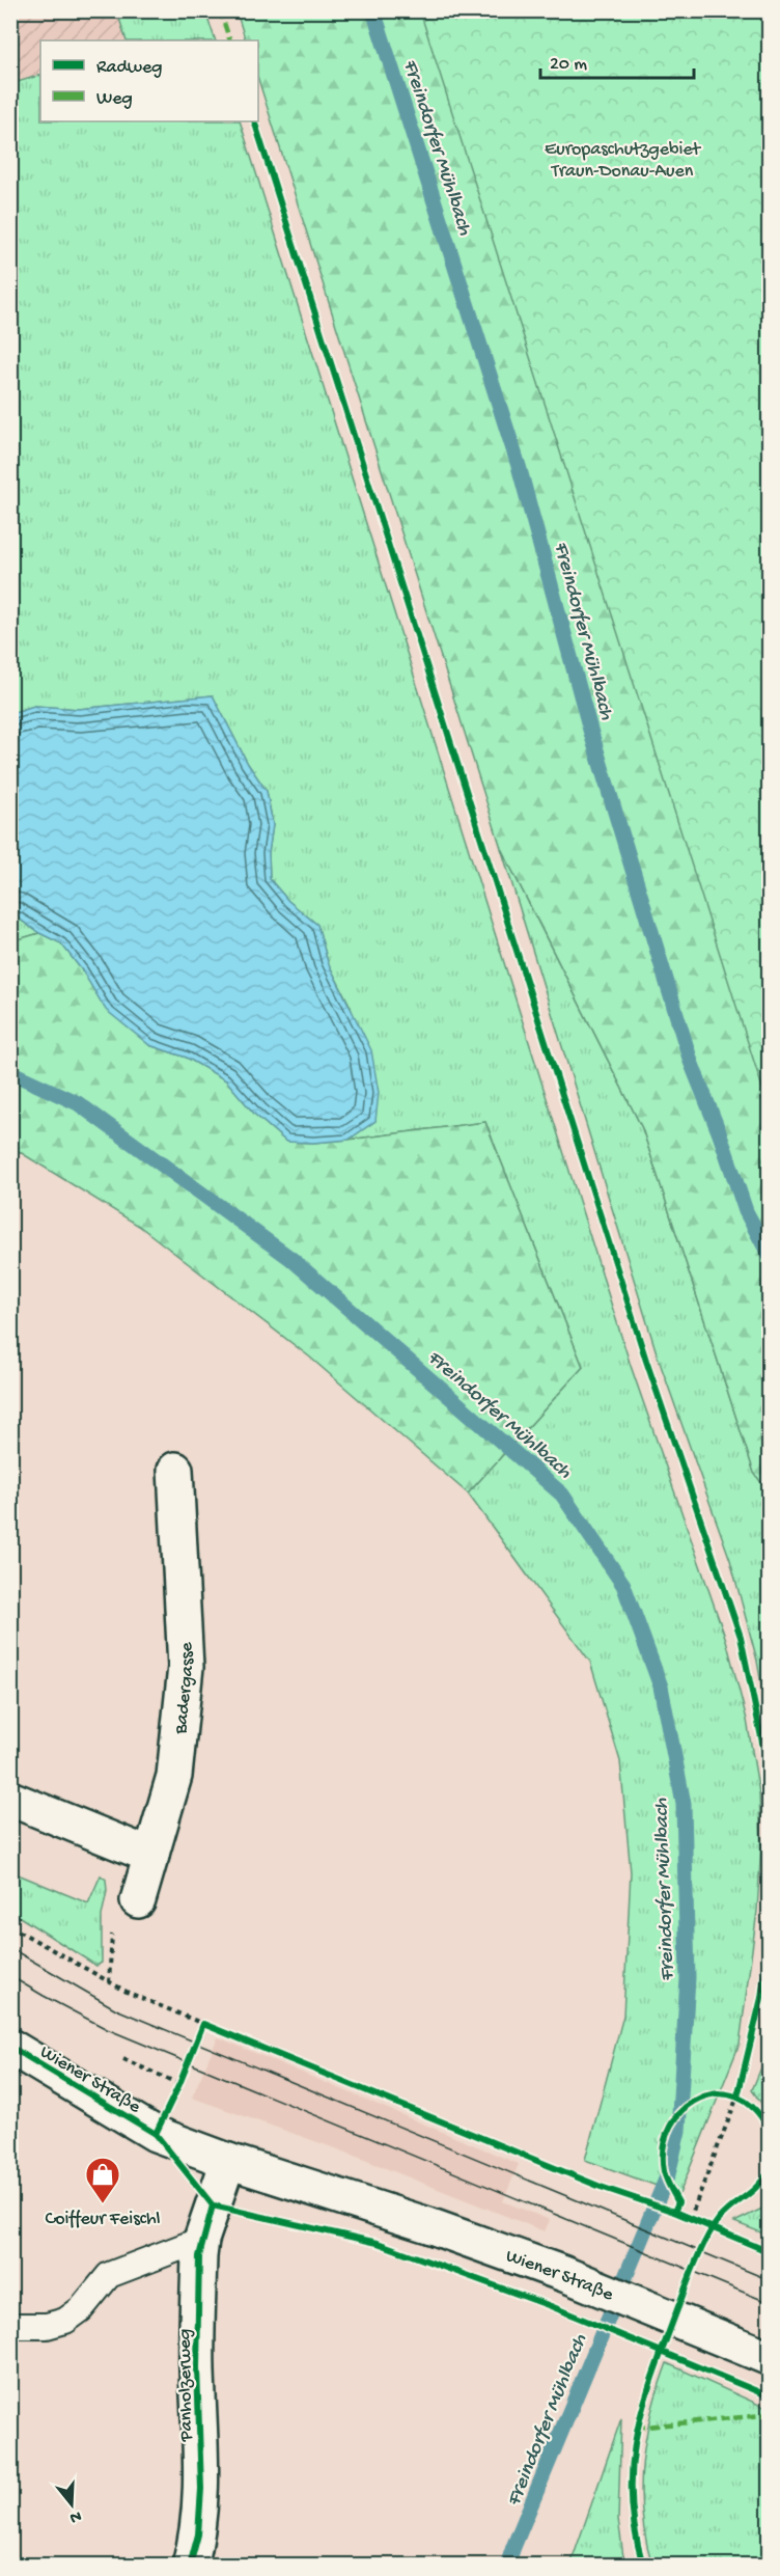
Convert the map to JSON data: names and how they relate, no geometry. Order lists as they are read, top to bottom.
{
  "streets": {
    "street": ["Badergasse", "Wiener Straße", "Panholzerweg"]
  },
  "crossings": [
    ["Wiener Straße", "Panholzerweg"]
  ],
  "water": ["Freindorfer Mühlbach"],
  "parks": ["Europaschutzgebiet Traun-Donau-Auen"],
  "places": {
    "shop": ["Coiffeur Feischl"]
  },
  "legend": ["Radweg", "Weg"],
  "scale_bar": "20 m",
  "north": "bottom"
}
